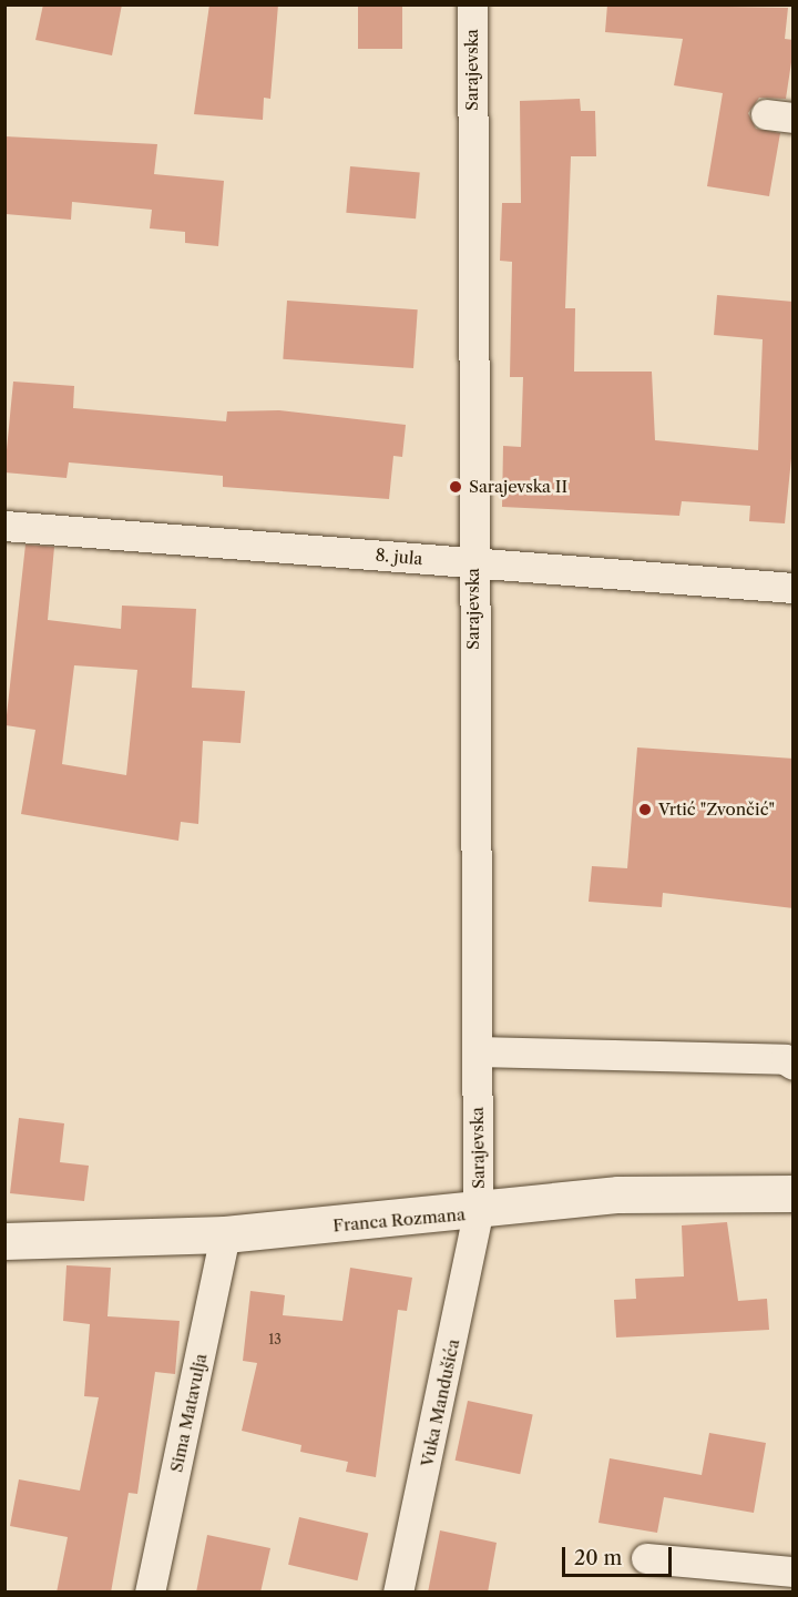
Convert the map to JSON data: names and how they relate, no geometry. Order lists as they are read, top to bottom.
{
  "streets": {
    "street": [
      "Sarajevska",
      "8. jula",
      "Franca Rozmana",
      "Vuka Mandušića",
      "Sima Matavulja"
    ]
  },
  "crossings": [
    ["Sarajevska", "8. jula"],
    ["Sarajevska", "Franca Rozmana"],
    ["Sarajevska", "Vuka Mandušića"],
    ["Franca Rozmana", "Vuka Mandušića"],
    ["Franca Rozmana", "Sima Matavulja"]
  ],
  "places": ["Sarajevska II", "Vrtić \"Zvončić\""],
  "house_numbers": ["13"],
  "scale_bar": "20 m"
}
